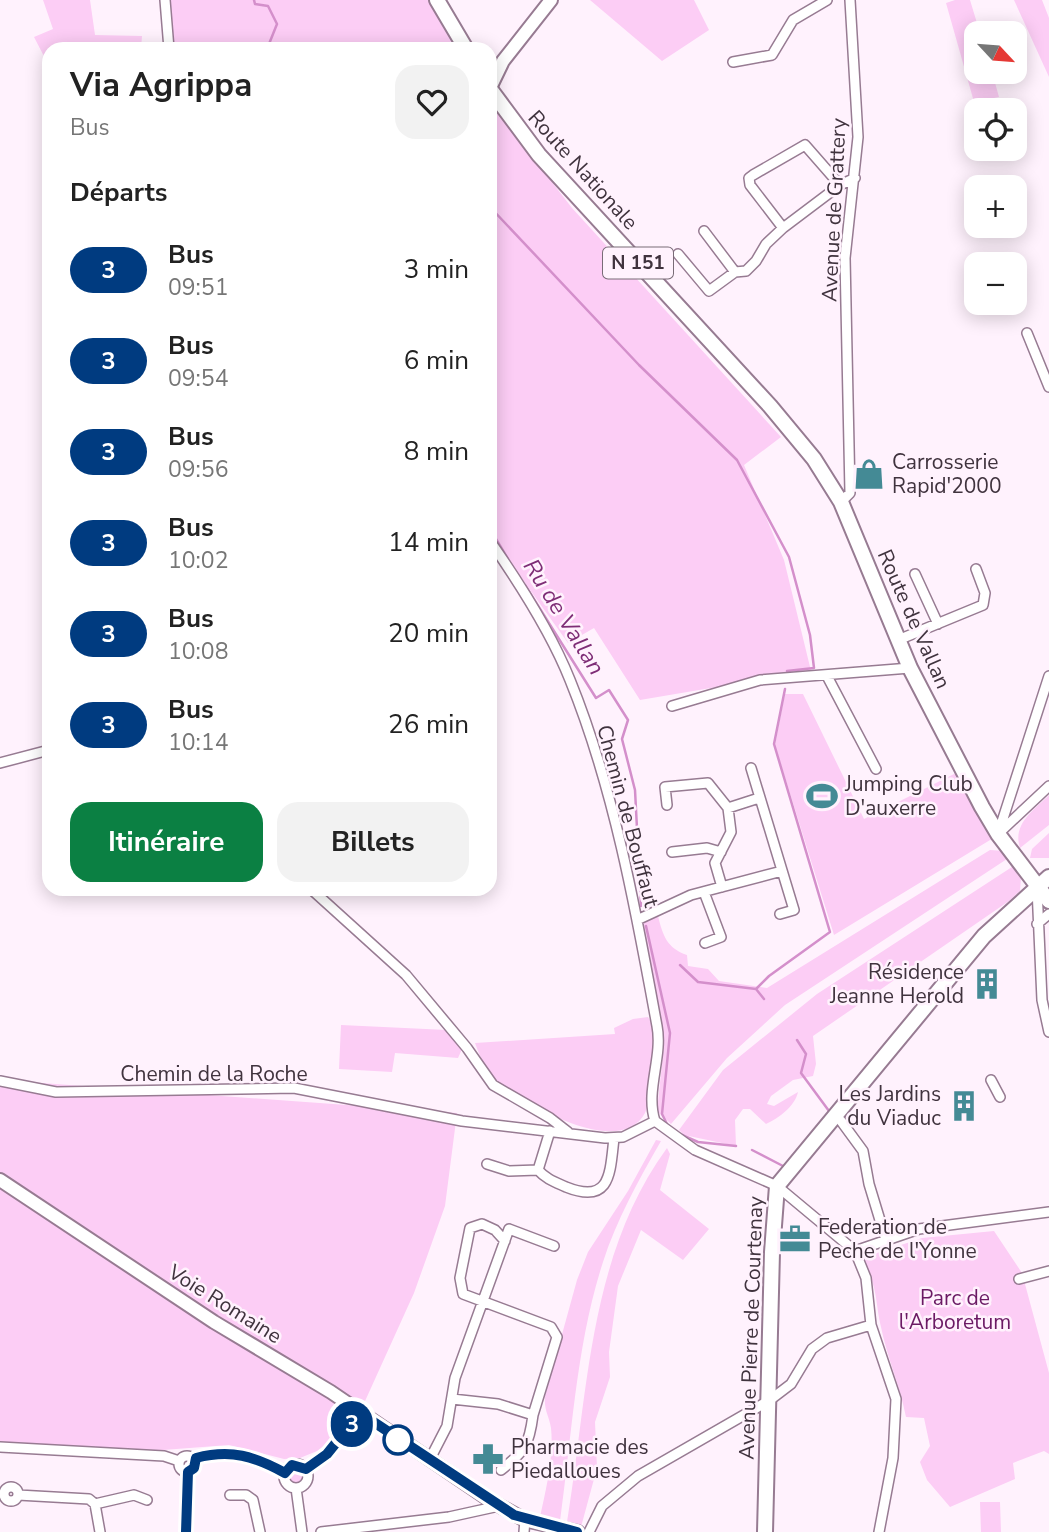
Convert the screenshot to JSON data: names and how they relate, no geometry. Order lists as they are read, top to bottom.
{
  "streets": {
    "main road": [
      "Route Nationale",
      "N 151",
      "Route de Vallan",
      "Voie Romaine",
      "Avenue Pierre de Courtenay"
    ],
    "street": ["Avenue de Grattery", "Chemin de Bouffaut", "Chemin de la Roche"]
  },
  "crossings": [
    ["Route Nationale", "Route de Vallan"],
    ["Avenue de Grattery", "Route de Vallan"],
    ["N 151", "Route de Vallan"],
    ["N 151", "Avenue Pierre de Courtenay"],
    ["Chemin de Bouffaut", "Chemin de la Roche"]
  ],
  "water": ["Ru de Vallan"],
  "parks": ["Parc de l'Arboretum"],
  "places": {
    "shop": ["Carrosserie Rapid'2000"],
    "sports": ["Jumping Club D'auxerre"],
    "building": ["Résidence Jeanne Herold", "Les Jardins du Viaduc"],
    "office": ["Federation de Peche de l'Yonne"],
    "pharmacy": ["Pharmacie des Piedalloues"]
  },
  "lines": ["bus line 3"],
  "north": "bottom right",
  "page": {
    "on_map": "3",
    "map_buttons": ["+", "−"],
    "heading": [
      ["Via Agrippa", "Bus"],
      "Départs"
    ],
    "list": [
      {
        "mark": "3",
        "name": "Bus",
        "note": "09:51",
        "value": "3 min"
      },
      {
        "mark": "3",
        "name": "Bus",
        "note": "09:54",
        "value": "6 min"
      },
      {
        "mark": "3",
        "name": "Bus",
        "note": "09:56",
        "value": "8 min"
      },
      {
        "mark": "3",
        "name": "Bus",
        "note": "10:02",
        "value": "14 min"
      },
      {
        "mark": "3",
        "name": "Bus",
        "note": "10:08",
        "value": "20 min"
      },
      {
        "mark": "3",
        "name": "Bus",
        "note": "10:14",
        "value": "26 min"
      }
    ],
    "buttons": ["Itinéraire", "Billets"]
  }
}
